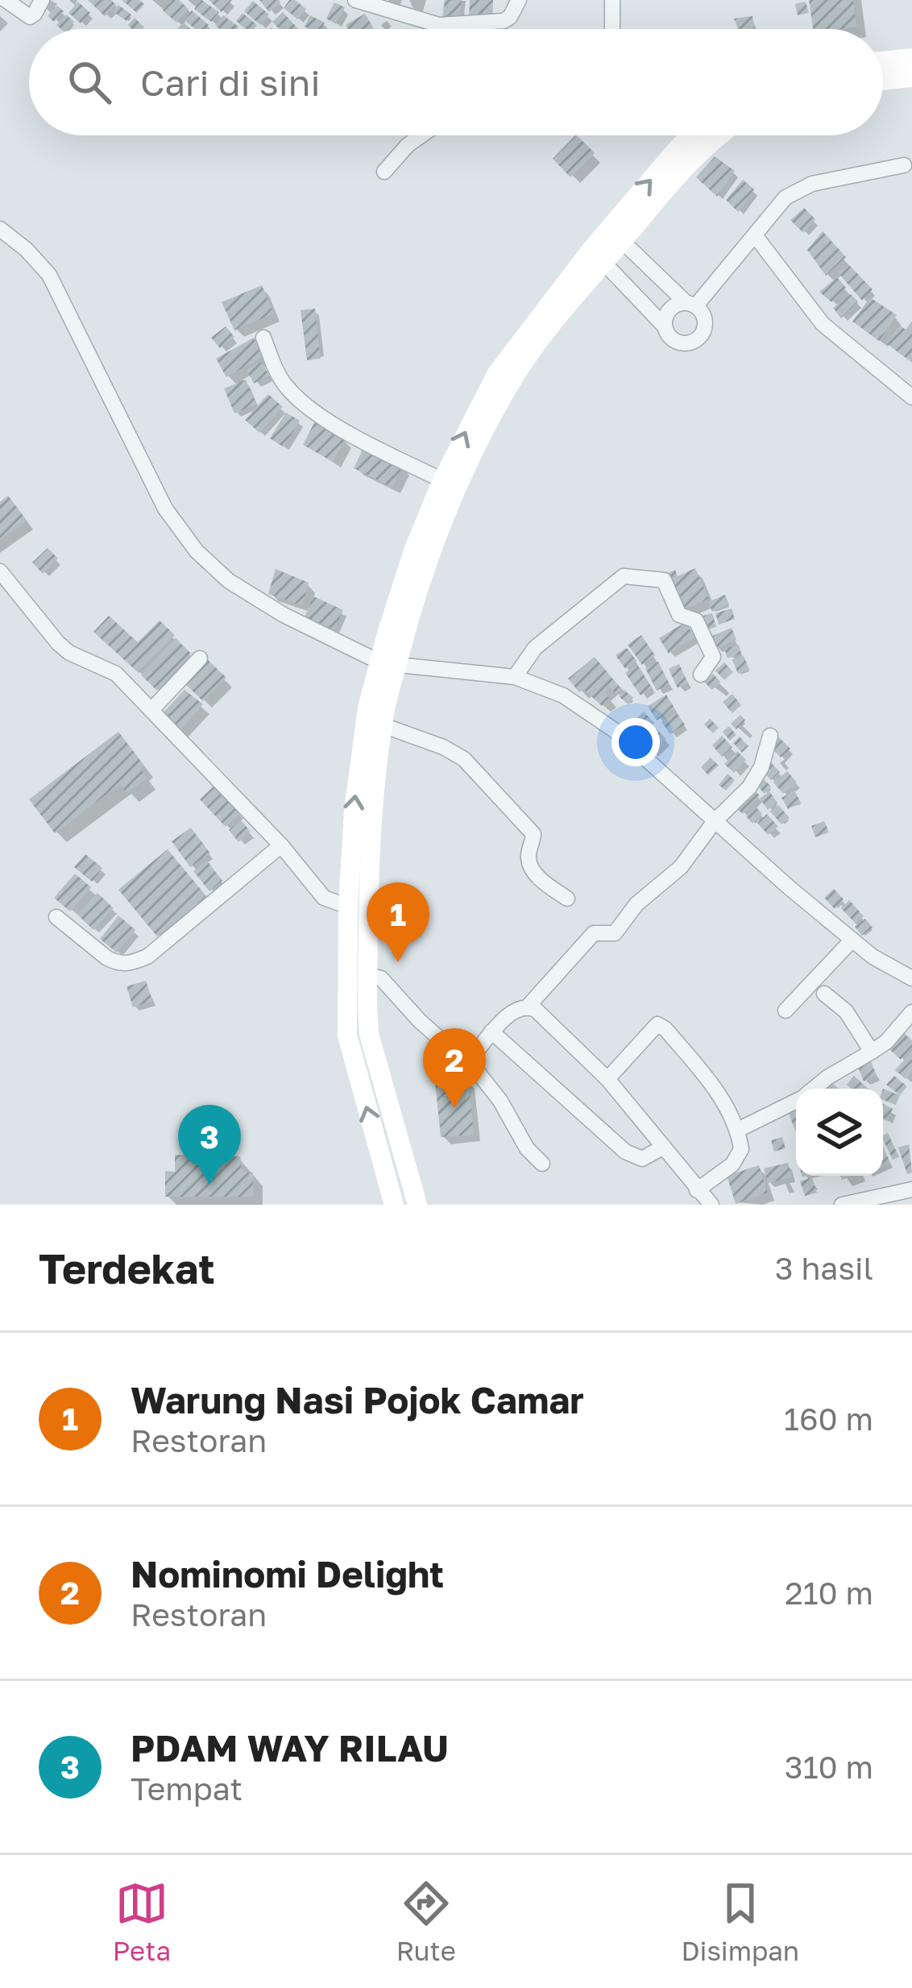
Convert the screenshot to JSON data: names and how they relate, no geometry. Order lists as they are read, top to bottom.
{
  "page": {
    "search": "Cari di sini",
    "pins": ["1", "2", "3"],
    "heading": ["Terdekat", "3 hasil"],
    "list": [
      {
        "mark": "1",
        "name": "Warung Nasi Pojok Camar",
        "note": "Restoran",
        "value": "160 m"
      },
      {
        "mark": "2",
        "name": "Nominomi Delight",
        "note": "Restoran",
        "value": "210 m"
      },
      {
        "mark": "3",
        "name": "PDAM WAY RILAU",
        "note": "Tempat",
        "value": "310 m"
      }
    ],
    "nav": ["Peta", "Rute", "Disimpan"]
  }
}
